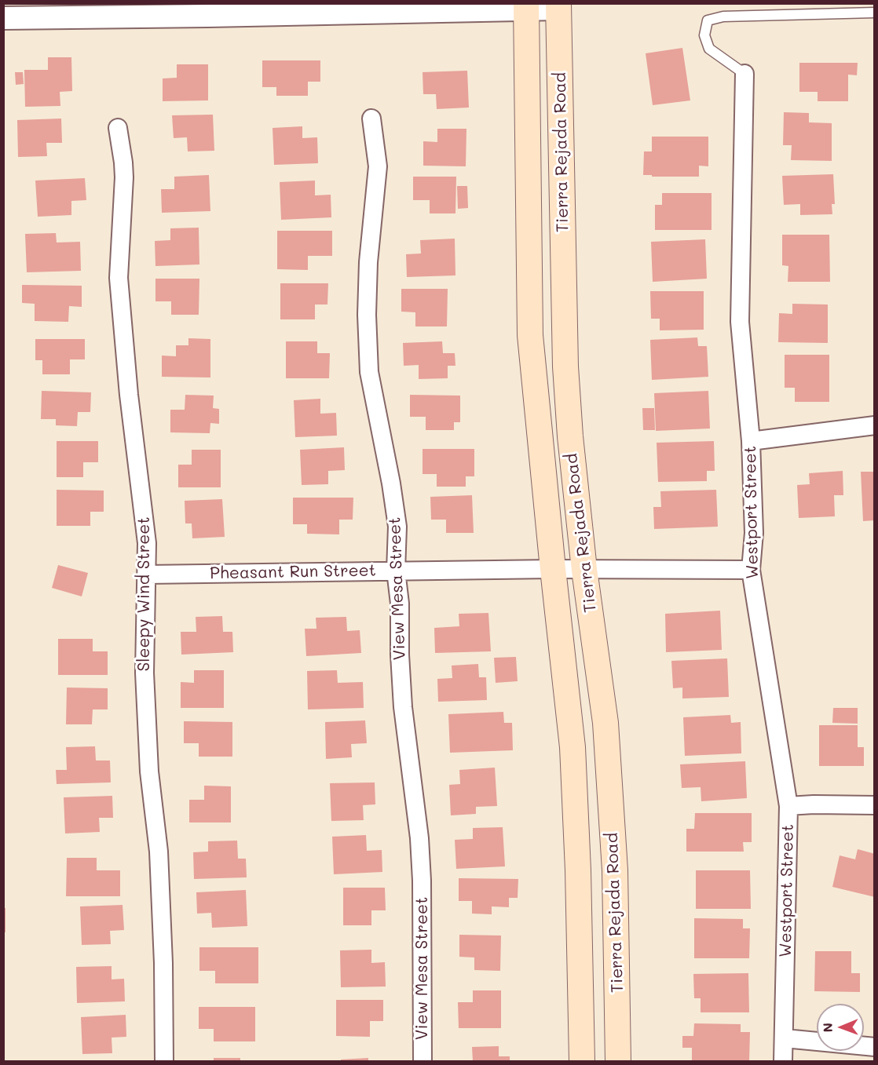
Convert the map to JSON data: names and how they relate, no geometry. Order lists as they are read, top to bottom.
{
  "streets": {
    "main road": ["Tierra Rejada Road"],
    "street": [
      "Westport Street",
      "Pheasant Run Street",
      "View Mesa Street",
      "Sleepy Wind Street"
    ]
  },
  "crossings": [
    ["Tierra Rejada Road", "Pheasant Run Street"],
    ["Westport Street", "Pheasant Run Street"],
    ["Pheasant Run Street", "View Mesa Street"],
    ["Pheasant Run Street", "Sleepy Wind Street"]
  ],
  "north": "left"
}
